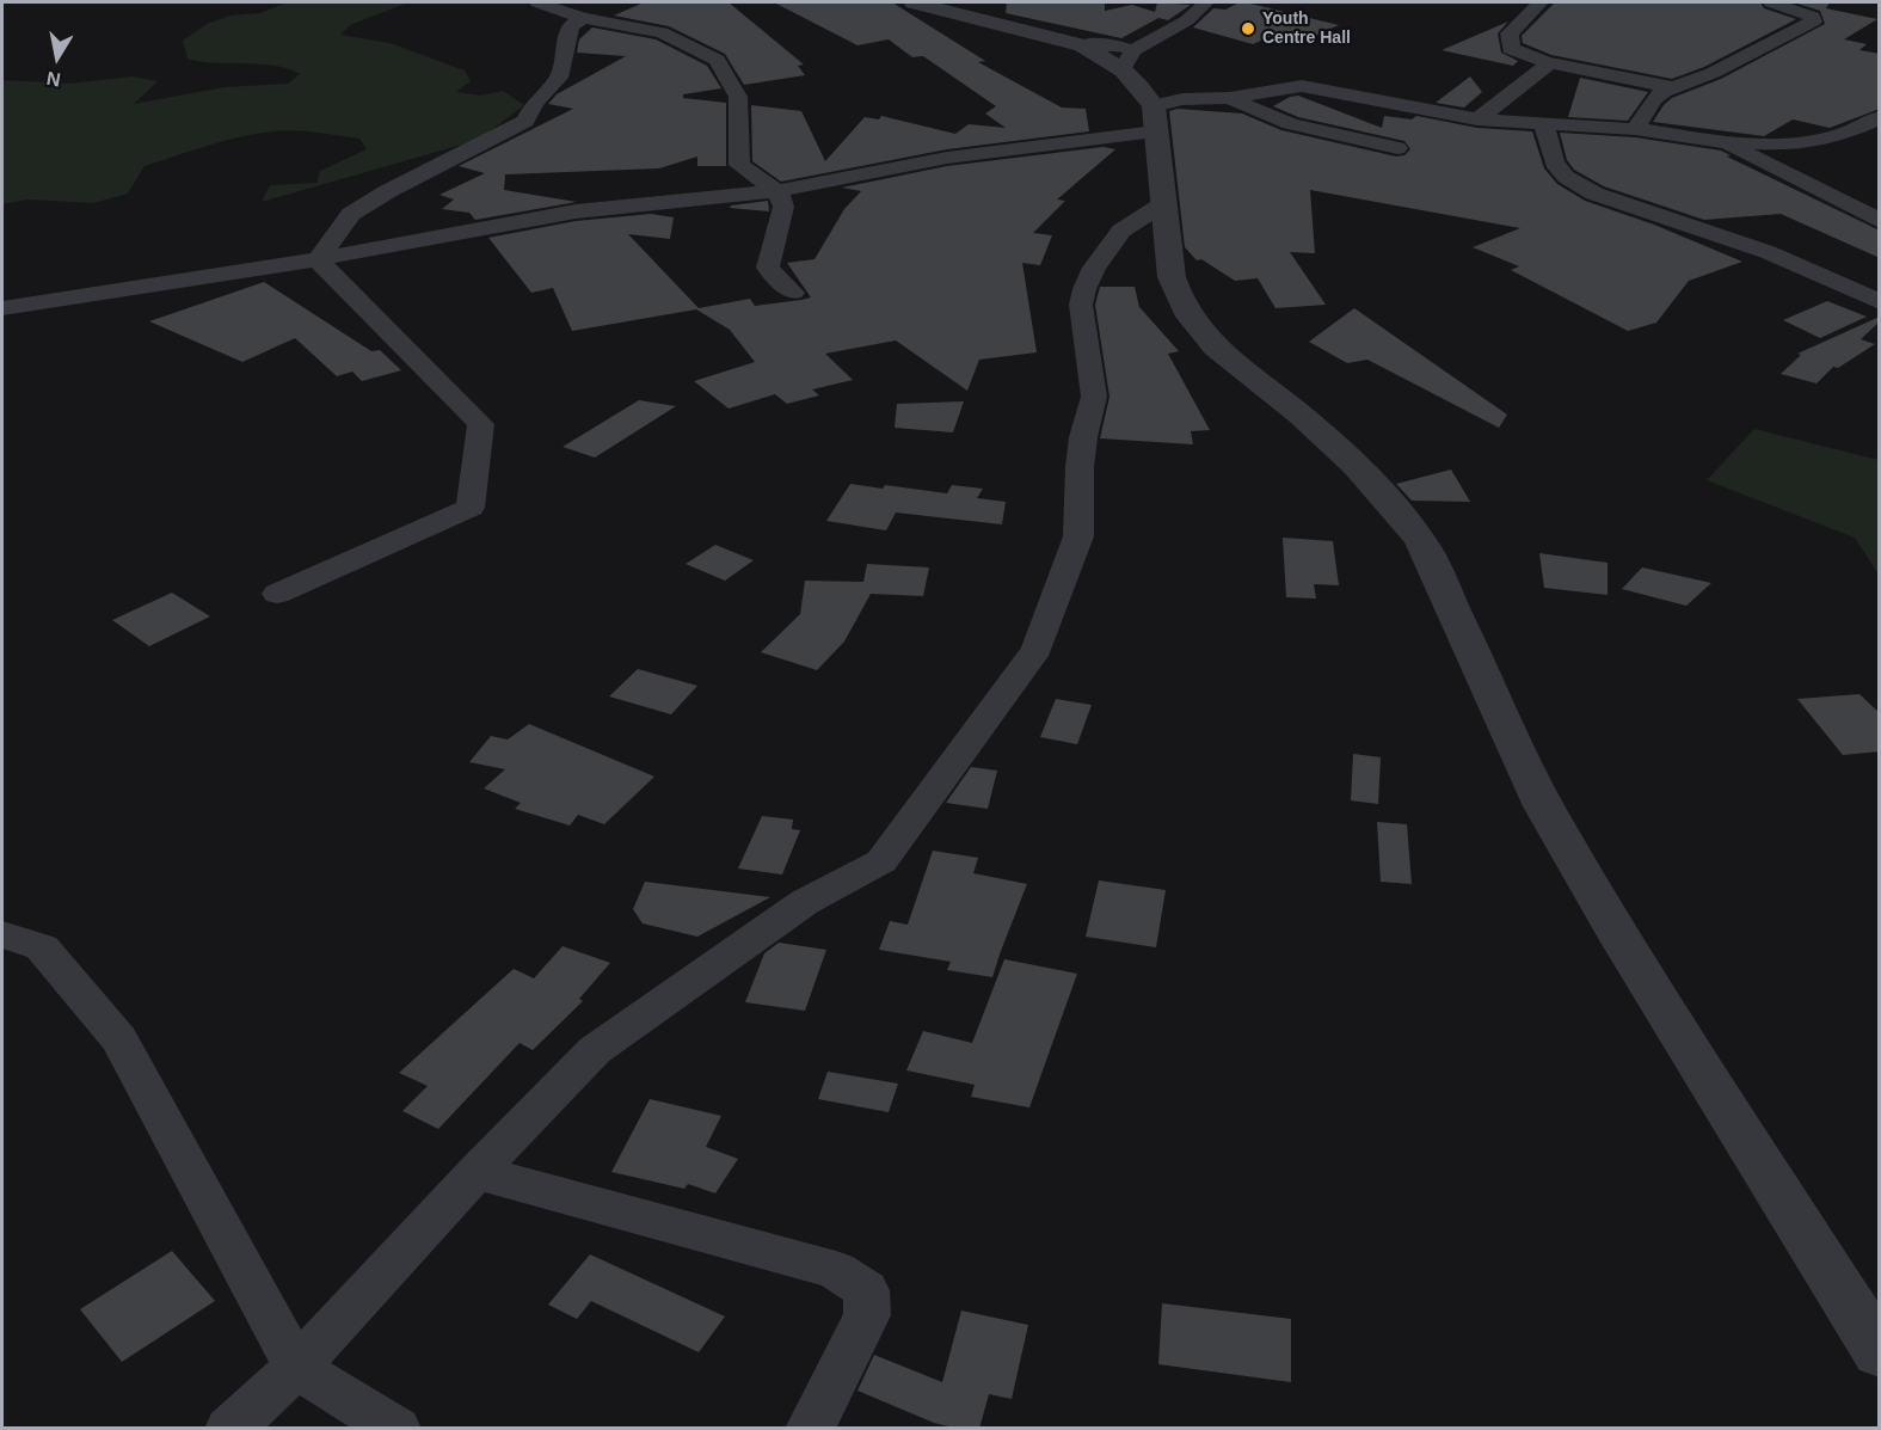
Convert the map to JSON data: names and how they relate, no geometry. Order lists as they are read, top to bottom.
{
  "places": ["Youth Centre Hall"],
  "north": "bottom"
}
